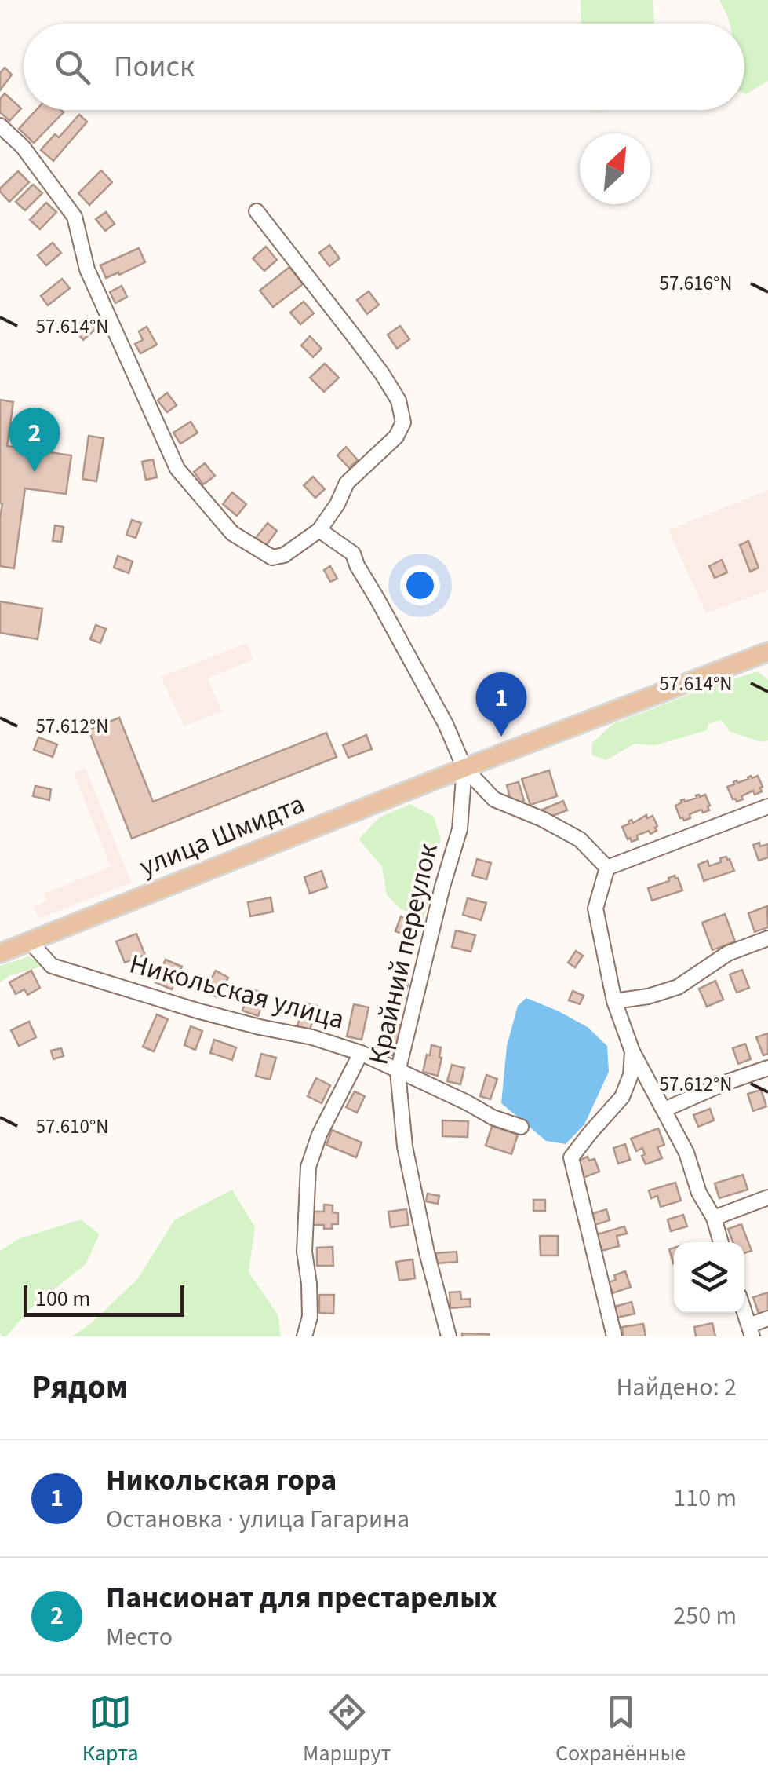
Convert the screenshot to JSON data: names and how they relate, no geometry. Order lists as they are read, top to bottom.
{
  "streets": {
    "main road": ["улица Шмидта"],
    "street": ["Крайний переулок", "Никольская улица"]
  },
  "crossings": [
    ["улица Шмидта", "Крайний переулок"],
    ["улица Шмидта", "Никольская улица"],
    ["Крайний переулок", "Никольская улица"]
  ],
  "scale_bar": "100 m",
  "north": "top right",
  "page": {
    "search": "Поиск",
    "pins": ["2", "1"],
    "scale": "100 m",
    "heading": ["Рядом", "Найдено: 2"],
    "list": [
      {
        "mark": "1",
        "name": "Никольская гора",
        "note": "Остановка · улица Гагарина",
        "value": "110 m"
      },
      {
        "mark": "2",
        "name": "Пансионат для престарелых",
        "note": "Место",
        "value": "250 m"
      }
    ],
    "nav": ["Карта", "Маршрут", "Сохранённые"]
  },
  "coordinates": [
    "57.616°N",
    "57.614°N",
    "57.612°N",
    "57.610°N"
  ]
}
